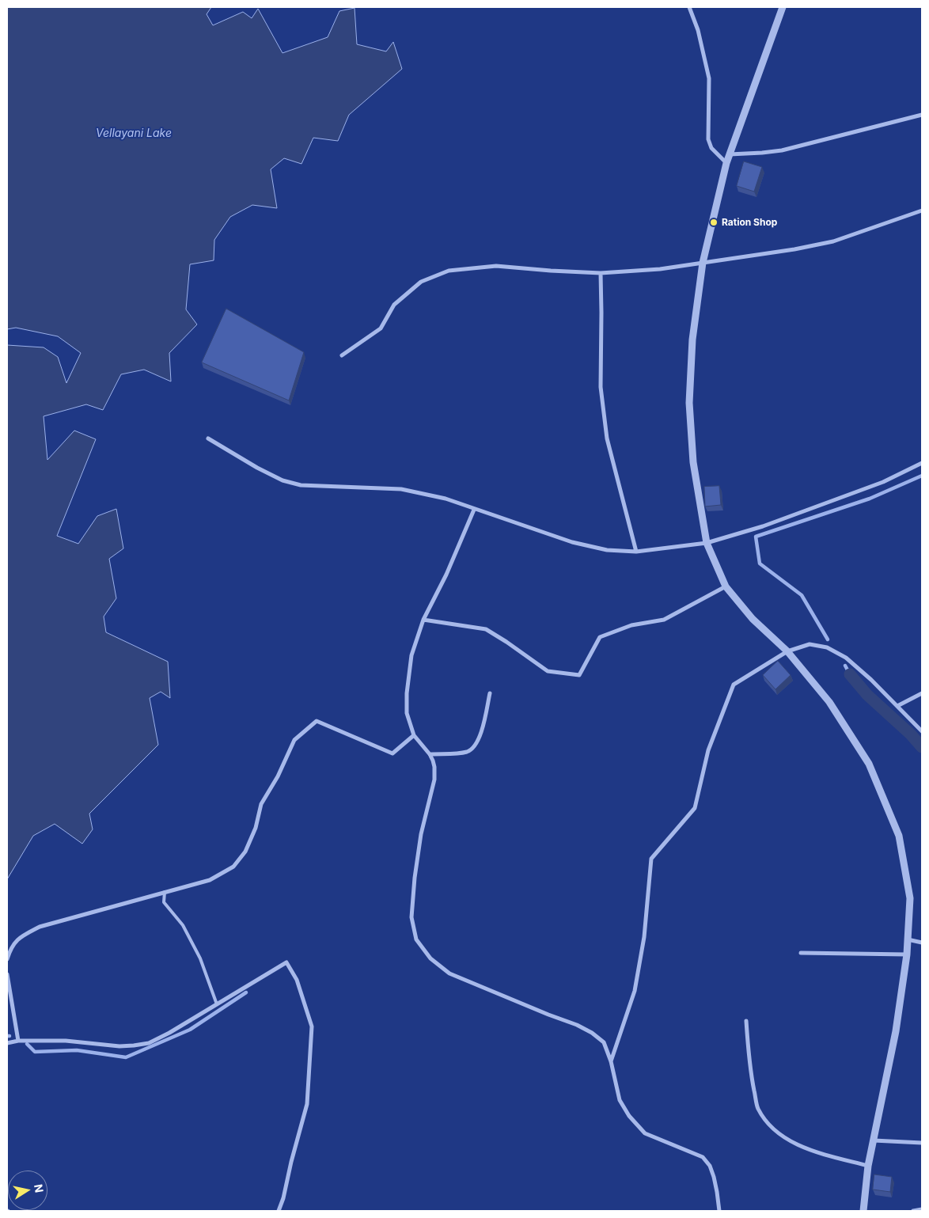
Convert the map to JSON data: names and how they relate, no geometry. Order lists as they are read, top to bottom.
{
  "water": ["Vellayani Lake"],
  "places": ["Ration Shop"],
  "north": "right"
}
